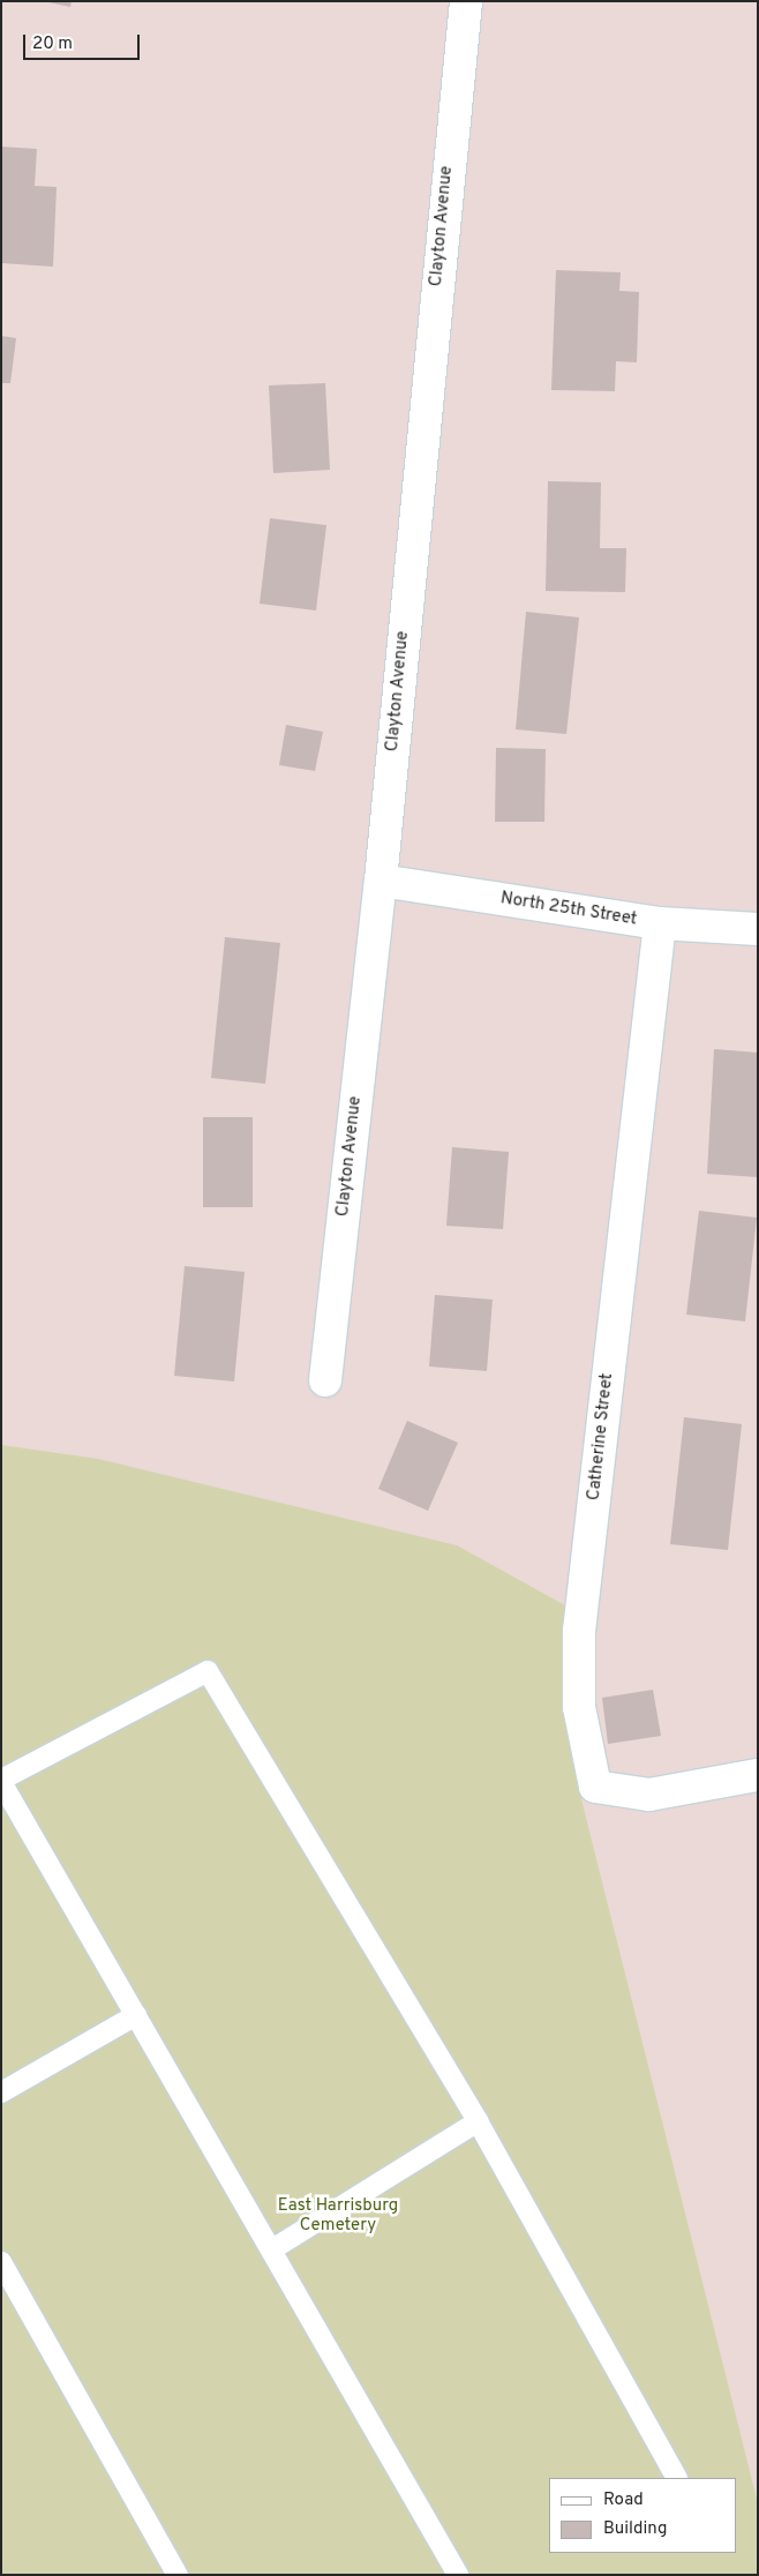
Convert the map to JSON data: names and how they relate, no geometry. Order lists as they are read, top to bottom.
{
  "streets": {
    "street": ["Clayton Avenue", "North 25th Street", "Catherine Street"]
  },
  "crossings": [
    ["Clayton Avenue", "North 25th Street"],
    ["North 25th Street", "Catherine Street"]
  ],
  "parks": ["East Harrisburg Cemetery"],
  "legend": ["Road", "Building"],
  "scale_bar": "20 m"
}
